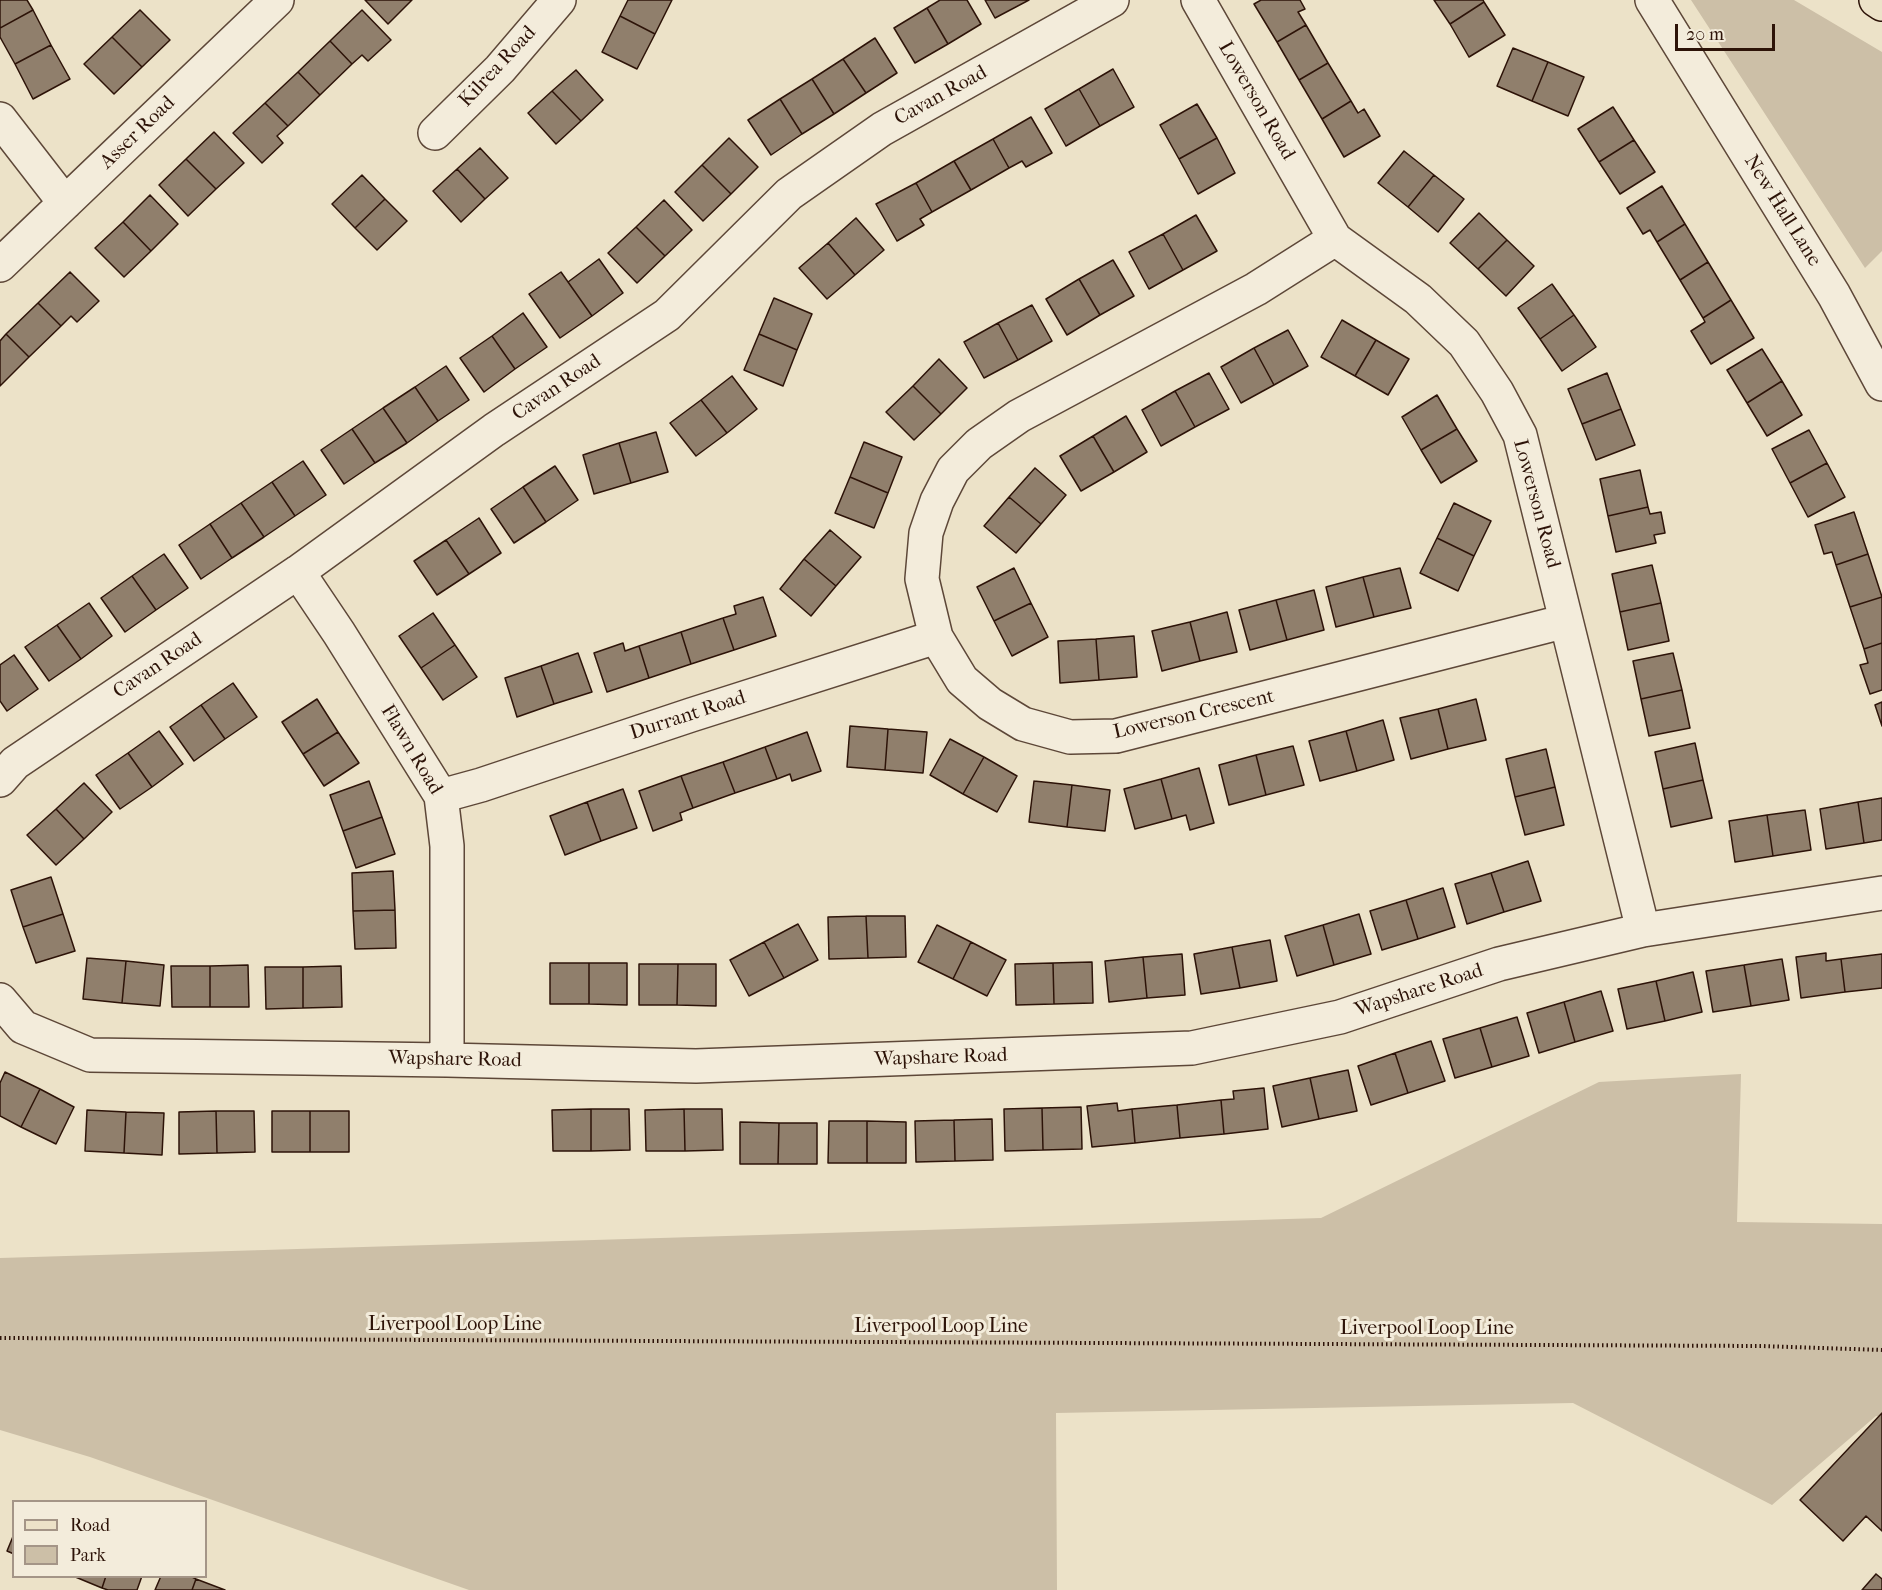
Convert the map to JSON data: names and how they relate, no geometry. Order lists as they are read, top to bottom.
{
  "streets": {
    "street": [
      "Kilrea Road",
      "Cavan Road",
      "Lowerson Road",
      "Asser Road",
      "New Hall Lane",
      "Lowerson Crescent",
      "Durrant Road",
      "Flawn Road",
      "Wapshare Road"
    ],
    "path": ["Liverpool Loop Line"]
  },
  "crossings": [
    ["Cavan Road", "Flawn Road"],
    ["Lowerson Road", "Lowerson Crescent"],
    ["Lowerson Road", "Wapshare Road"],
    ["Lowerson Crescent", "Durrant Road"],
    ["Durrant Road", "Flawn Road"],
    ["Flawn Road", "Wapshare Road"]
  ],
  "legend": ["Road", "Park"],
  "scale_bar": "20 m"
}
